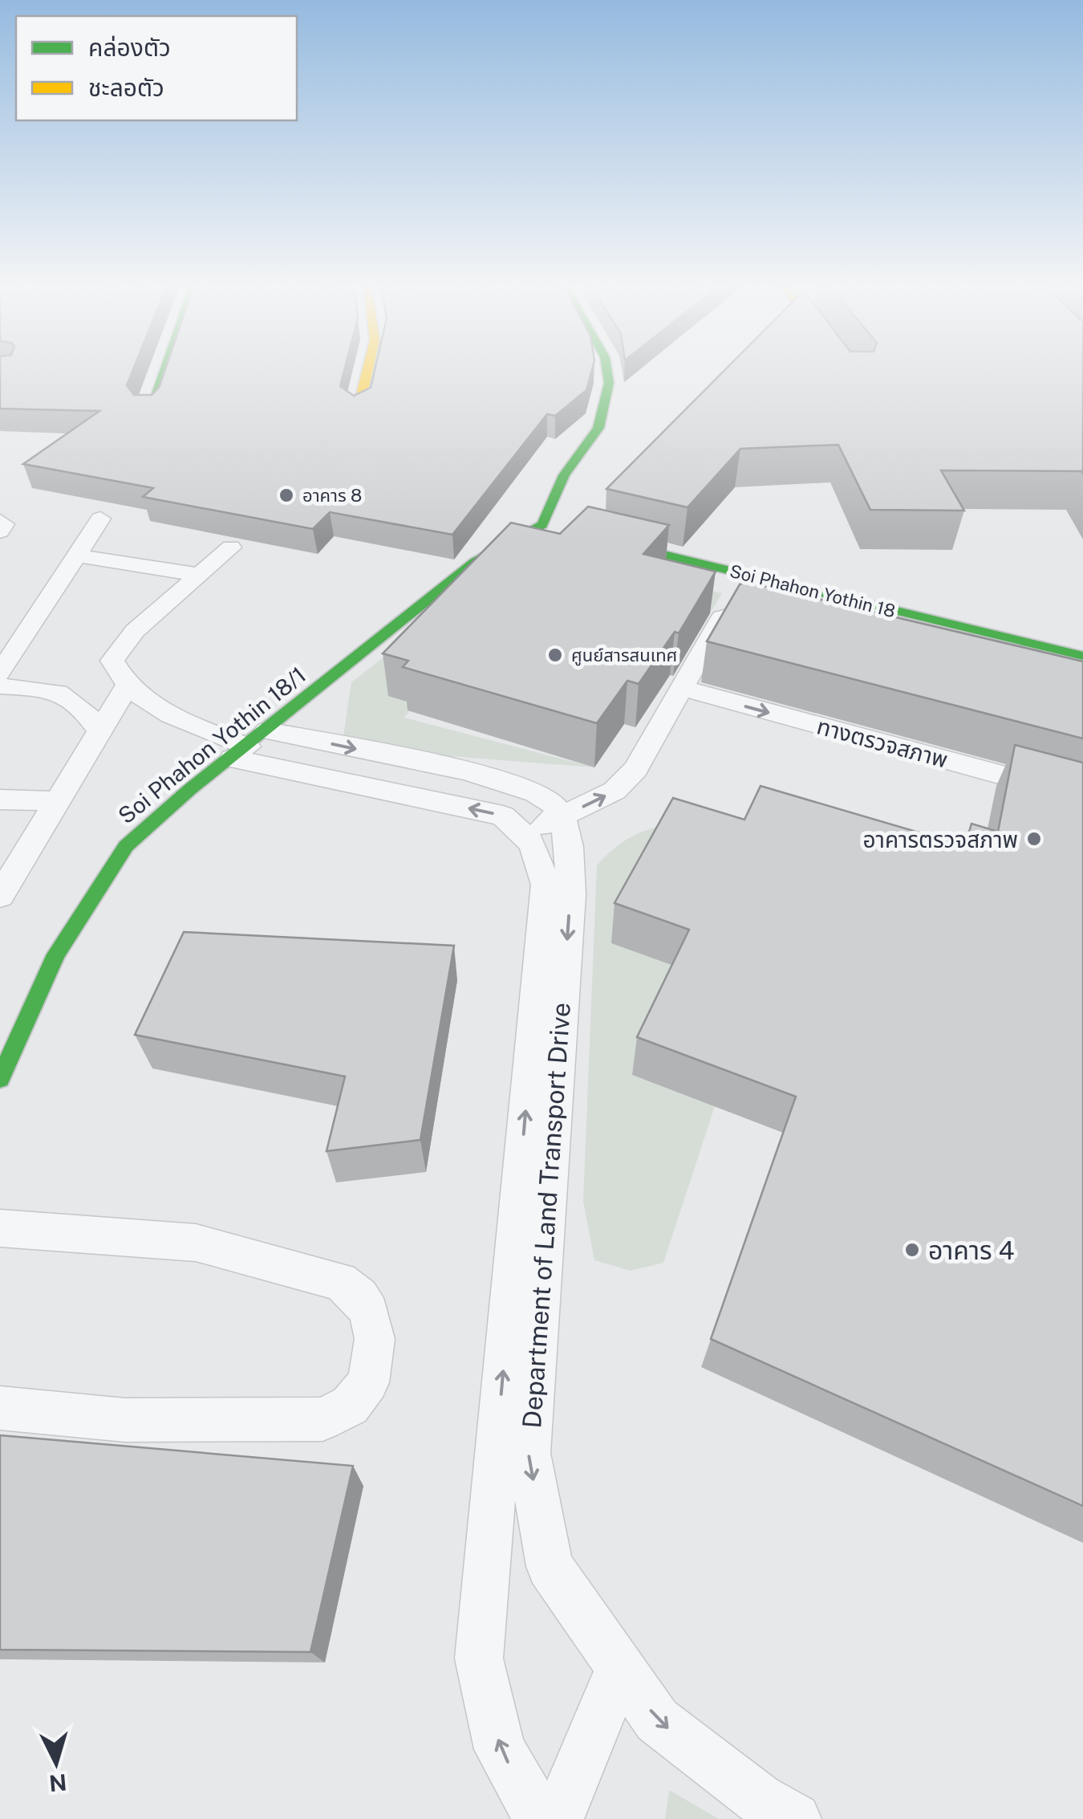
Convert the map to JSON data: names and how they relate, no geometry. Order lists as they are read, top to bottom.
{
  "streets": {
    "street": ["Soi Phahon Yothin 18", "Soi Phahon Yothin 18/1"],
    "lane": ["ทางตรวจสภาพ", "Department of Land Transport Drive"]
  },
  "one_way": ["ทางตรวจสภาพ"],
  "places": [
    "อาคาร 8",
    "ศูนย์สารสนเทศ",
    "อาคารตรวจสภาพ",
    "อาคาร 4"
  ],
  "legend": ["คล่องตัว", "ชะลอตัว"],
  "north": "bottom"
}
